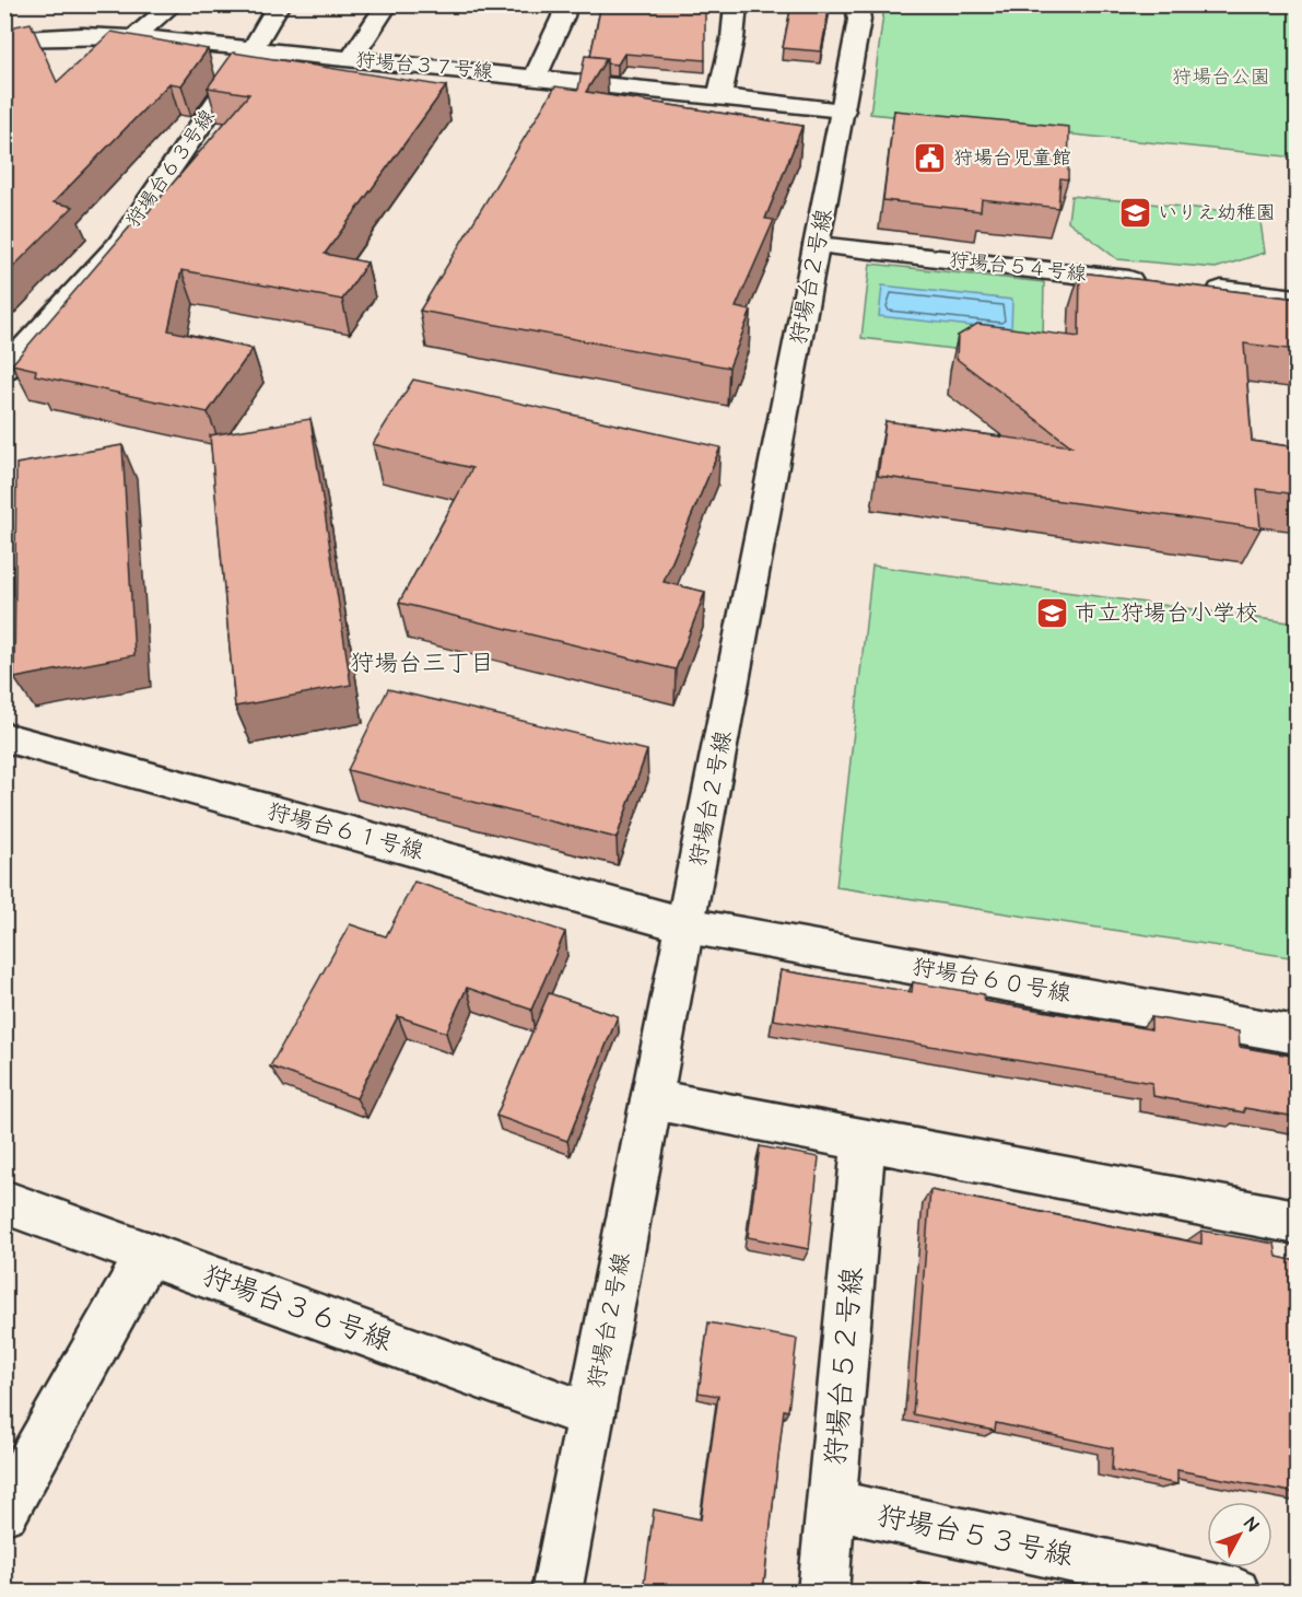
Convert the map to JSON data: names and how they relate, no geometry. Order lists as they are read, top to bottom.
{
  "streets": {
    "street": [
      "狩場台３７号線",
      "狩場台６３号線",
      "狩場台５４号線",
      "狩場台２号線",
      "狩場台６１号線",
      "狩場台６０号線",
      "狩場台３６号線",
      "狩場台５２号線",
      "狩場台５３号線"
    ]
  },
  "crossings": [
    ["狩場台３７号線", "狩場台６３号線"],
    ["狩場台３７号線", "狩場台２号線"],
    ["狩場台５４号線", "狩場台２号線"],
    ["狩場台２号線", "狩場台６１号線"],
    ["狩場台２号線", "狩場台６０号線"],
    ["狩場台２号線", "狩場台３６号線"],
    ["狩場台６１号線", "狩場台６０号線"],
    ["狩場台５２号線", "狩場台５３号線"]
  ],
  "districts": ["狩場台三丁目"],
  "parks": ["狩場台公園"],
  "places": {
    "public building": ["狩場台児童館"],
    "school or university": ["いりえ幼稚園", "市立狩場台小学校"]
  },
  "north": "top right"
}
